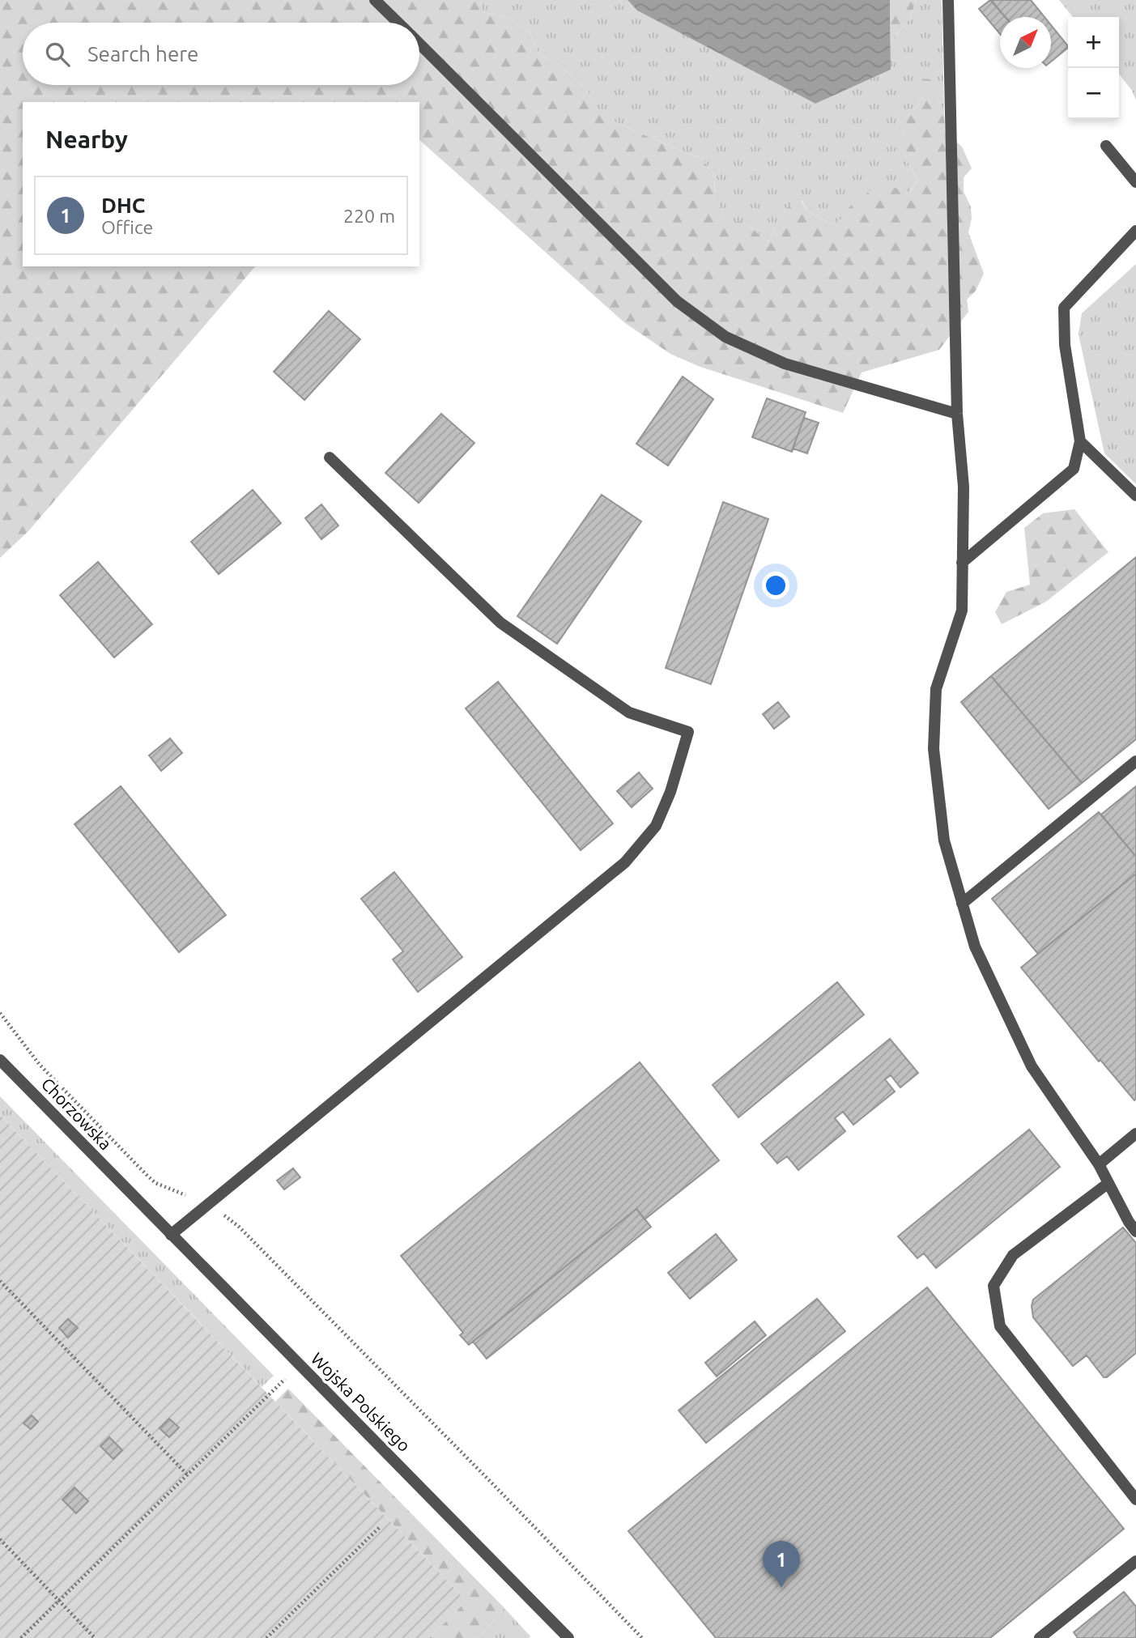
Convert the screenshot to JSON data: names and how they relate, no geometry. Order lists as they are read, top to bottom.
{
  "streets": {
    "street": ["Chorzowska", "Wojska Polskiego"]
  },
  "crossings": [
    ["Chorzowska", "Wojska Polskiego"]
  ],
  "north": "top right",
  "page": {
    "map_buttons": ["+", "−"],
    "search": "Search here",
    "heading": "Nearby",
    "list": [
      {
        "mark": "1",
        "name": "DHC",
        "note": "Office",
        "value": "220 m"
      }
    ],
    "pins": "1"
  }
}
